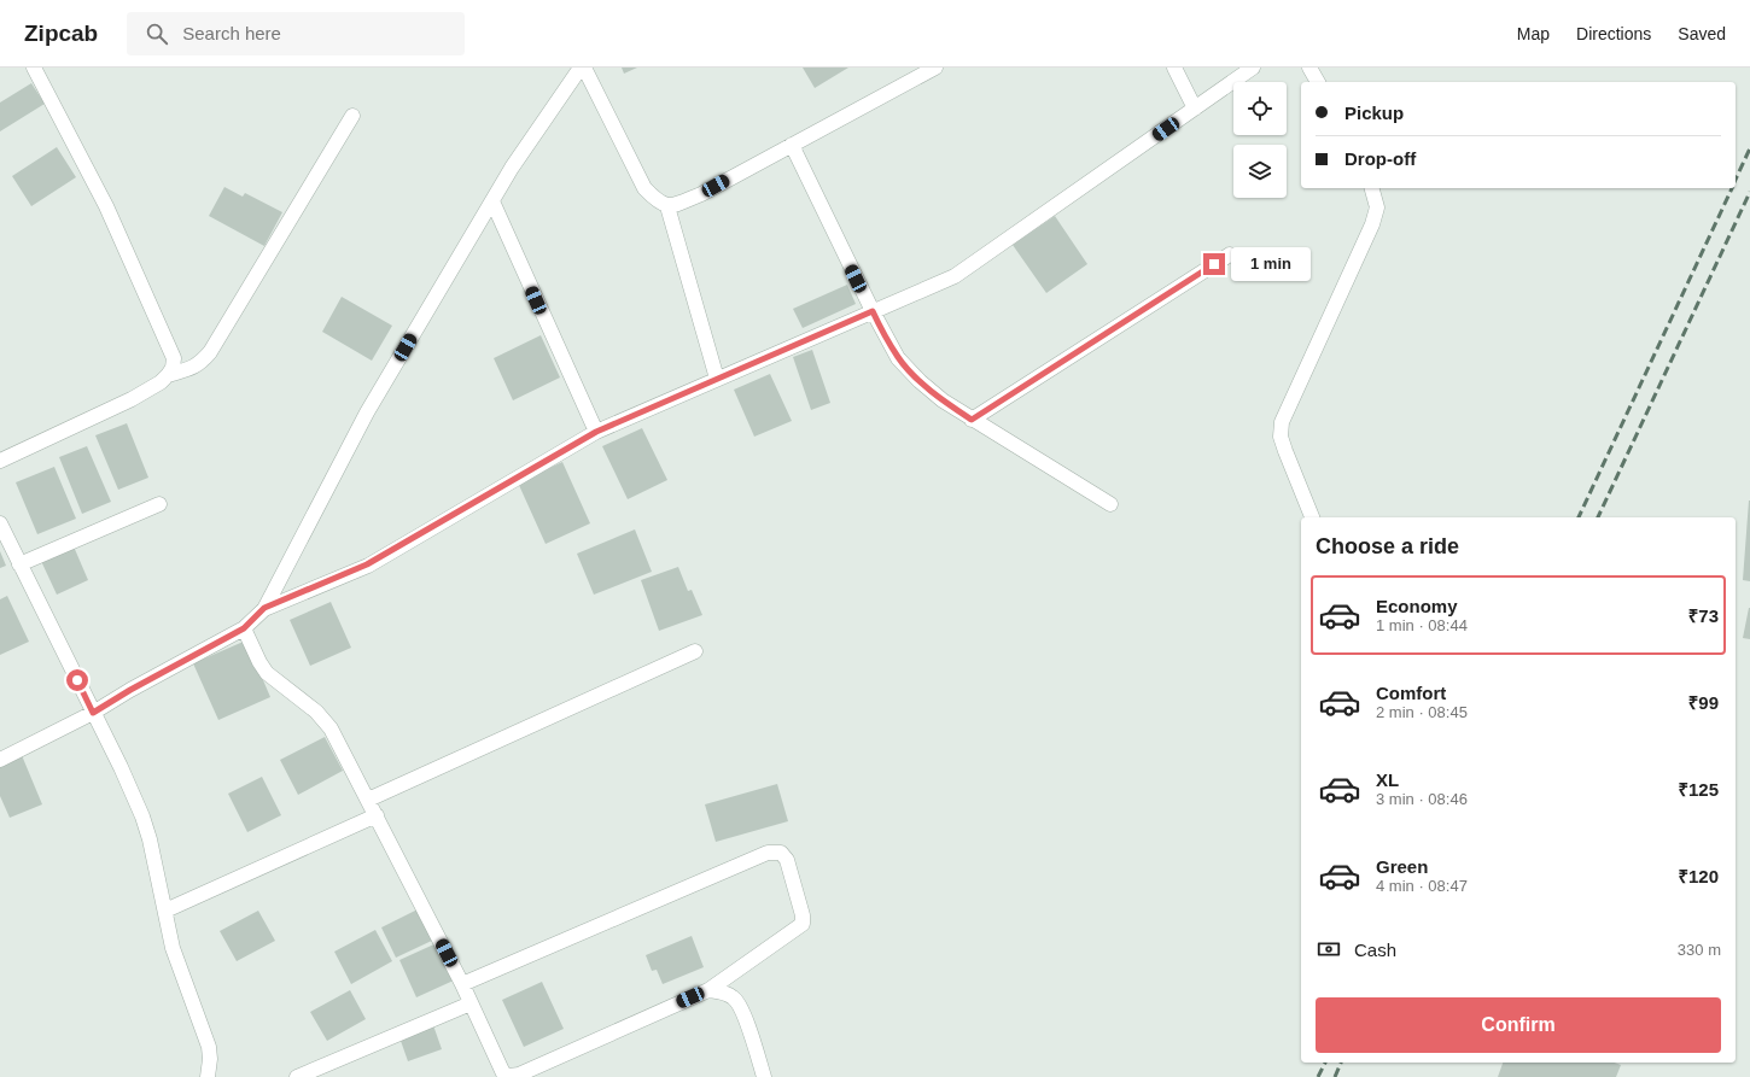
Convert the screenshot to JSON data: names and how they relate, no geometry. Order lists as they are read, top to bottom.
{
  "page": {
    "header": "Zipcab",
    "search": "Search here",
    "nav": ["Map", "Directions", "Saved"],
    "banner": ["Pickup", "Drop-off"],
    "bubble": "1 min",
    "heading": "Choose a ride",
    "list": [
      {
        "name": "Economy",
        "note": "1 min · 08:44",
        "value": "₹73"
      },
      {
        "name": "Comfort",
        "note": "2 min · 08:45",
        "value": "₹99"
      },
      {
        "name": "XL",
        "note": "3 min · 08:46",
        "value": "₹125"
      },
      {
        "name": "Green",
        "note": "4 min · 08:47",
        "value": "₹120"
      }
    ],
    "pay": ["Cash", "330 m"],
    "buttons": "Confirm"
  }
}
